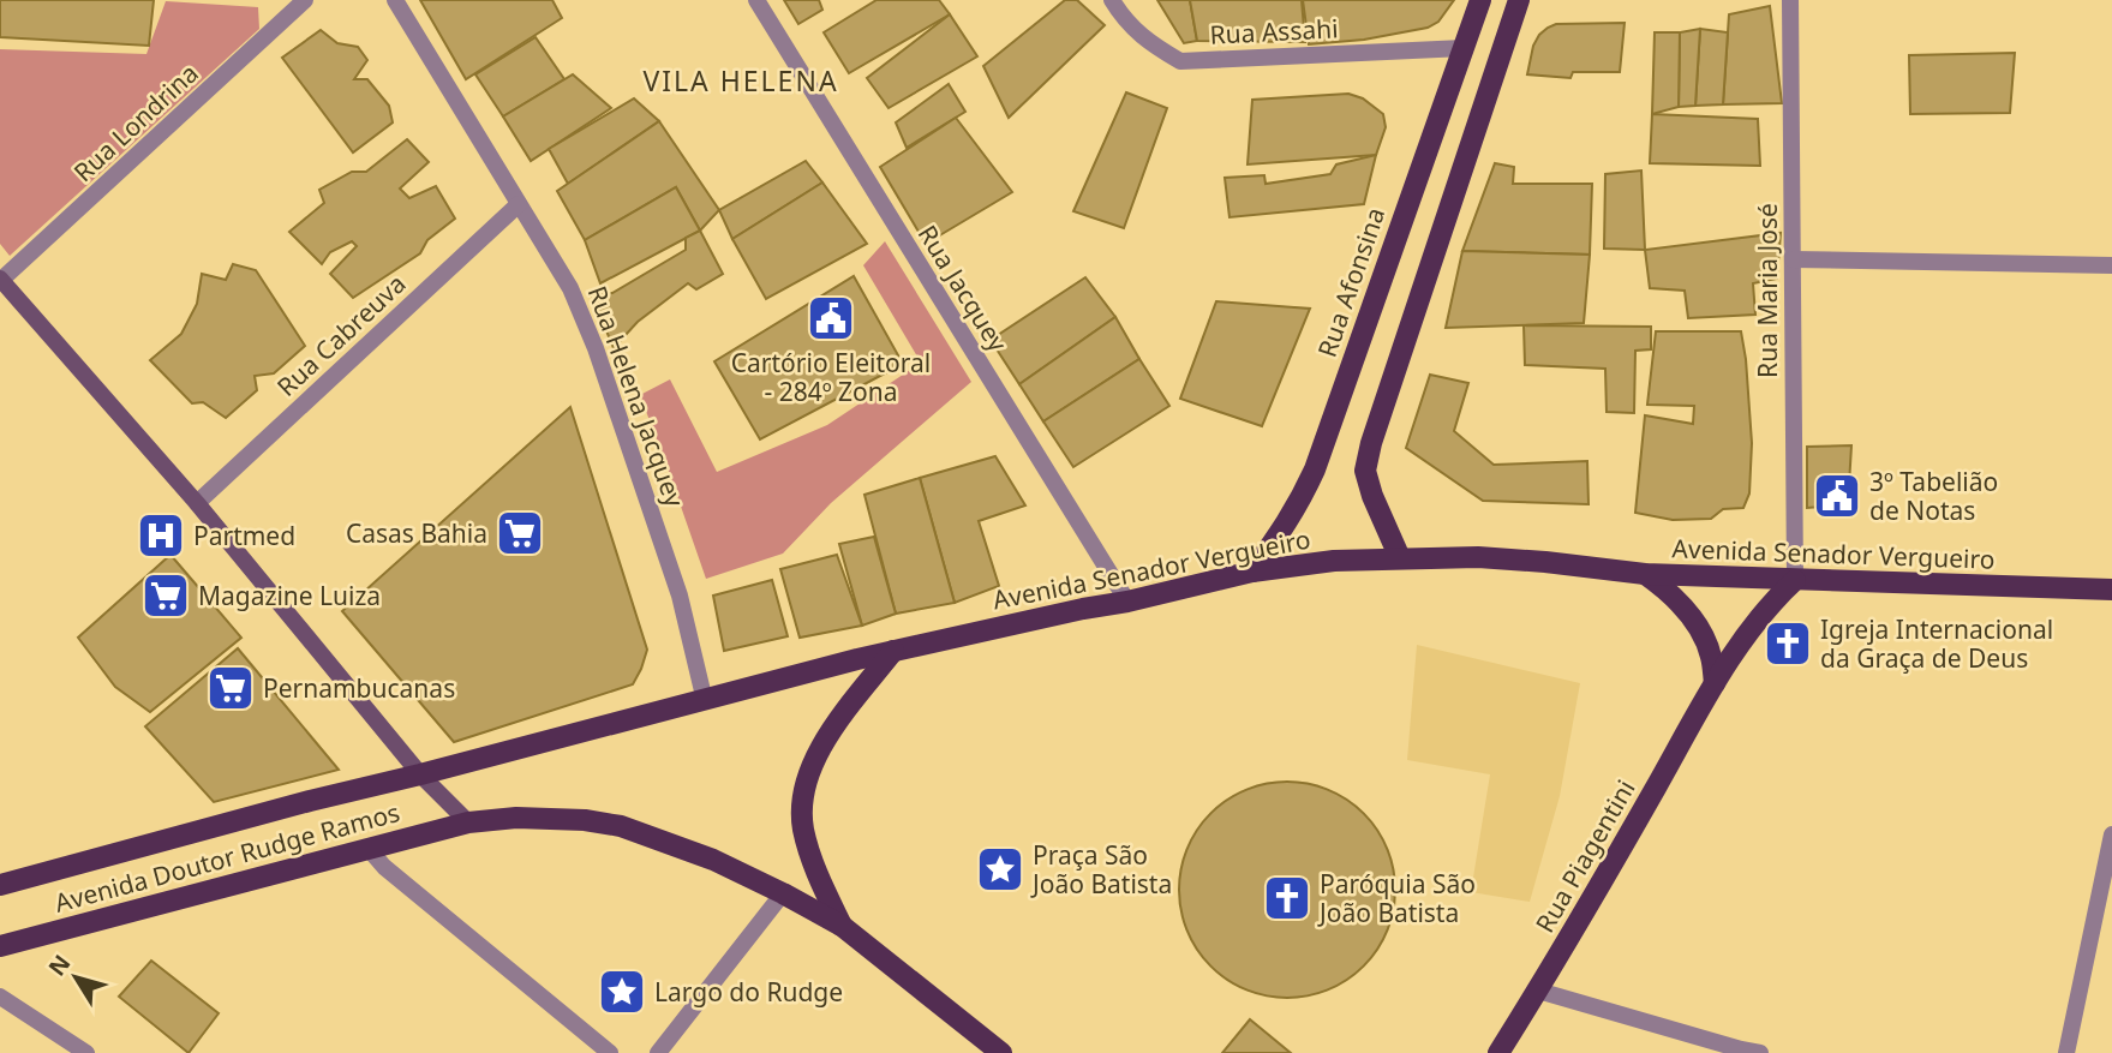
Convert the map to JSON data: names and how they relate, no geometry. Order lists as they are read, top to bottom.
{
  "streets": {
    "main road": [
      "Rua Afonsina",
      "Avenida Senador Vergueiro",
      "Rua Piagentini",
      "Avenida Doutor Rudge Ramos"
    ],
    "street": [
      "Rua Assahi",
      "Rua Londrina",
      "Rua Jacquey",
      "Rua Maria José",
      "Rua Cabreuva",
      "Rua Helena Jacquey"
    ]
  },
  "crossings": [
    ["Rua Assahi", "Rua Afonsina"],
    ["Rua Afonsina", "Avenida Senador Vergueiro"],
    ["Rua Jacquey", "Avenida Senador Vergueiro"],
    ["Rua Maria José", "Avenida Senador Vergueiro"],
    ["Rua Maria José", "Rua Piagentini"],
    ["Rua Cabreuva", "Rua Helena Jacquey"],
    ["Rua Helena Jacquey", "Avenida Senador Vergueiro"],
    ["Avenida Senador Vergueiro", "Rua Piagentini"],
    ["Avenida Senador Vergueiro", "Avenida Doutor Rudge Ramos"]
  ],
  "districts": ["VILA HELENA"],
  "places": {
    "public building": ["Cartório Eleitoral - 284º Zona", "3º Tabelião de Notas"],
    "supermarket": ["Casas Bahia", "Magazine Luiza", "Pernambucanas"],
    "hospital": ["Partmed"],
    "church": ["Igreja Internacional da Graça de Deus", "Paróquia São João Batista"],
    "place": ["Praça São João Batista", "Largo do Rudge"]
  },
  "north": "top left"
}
